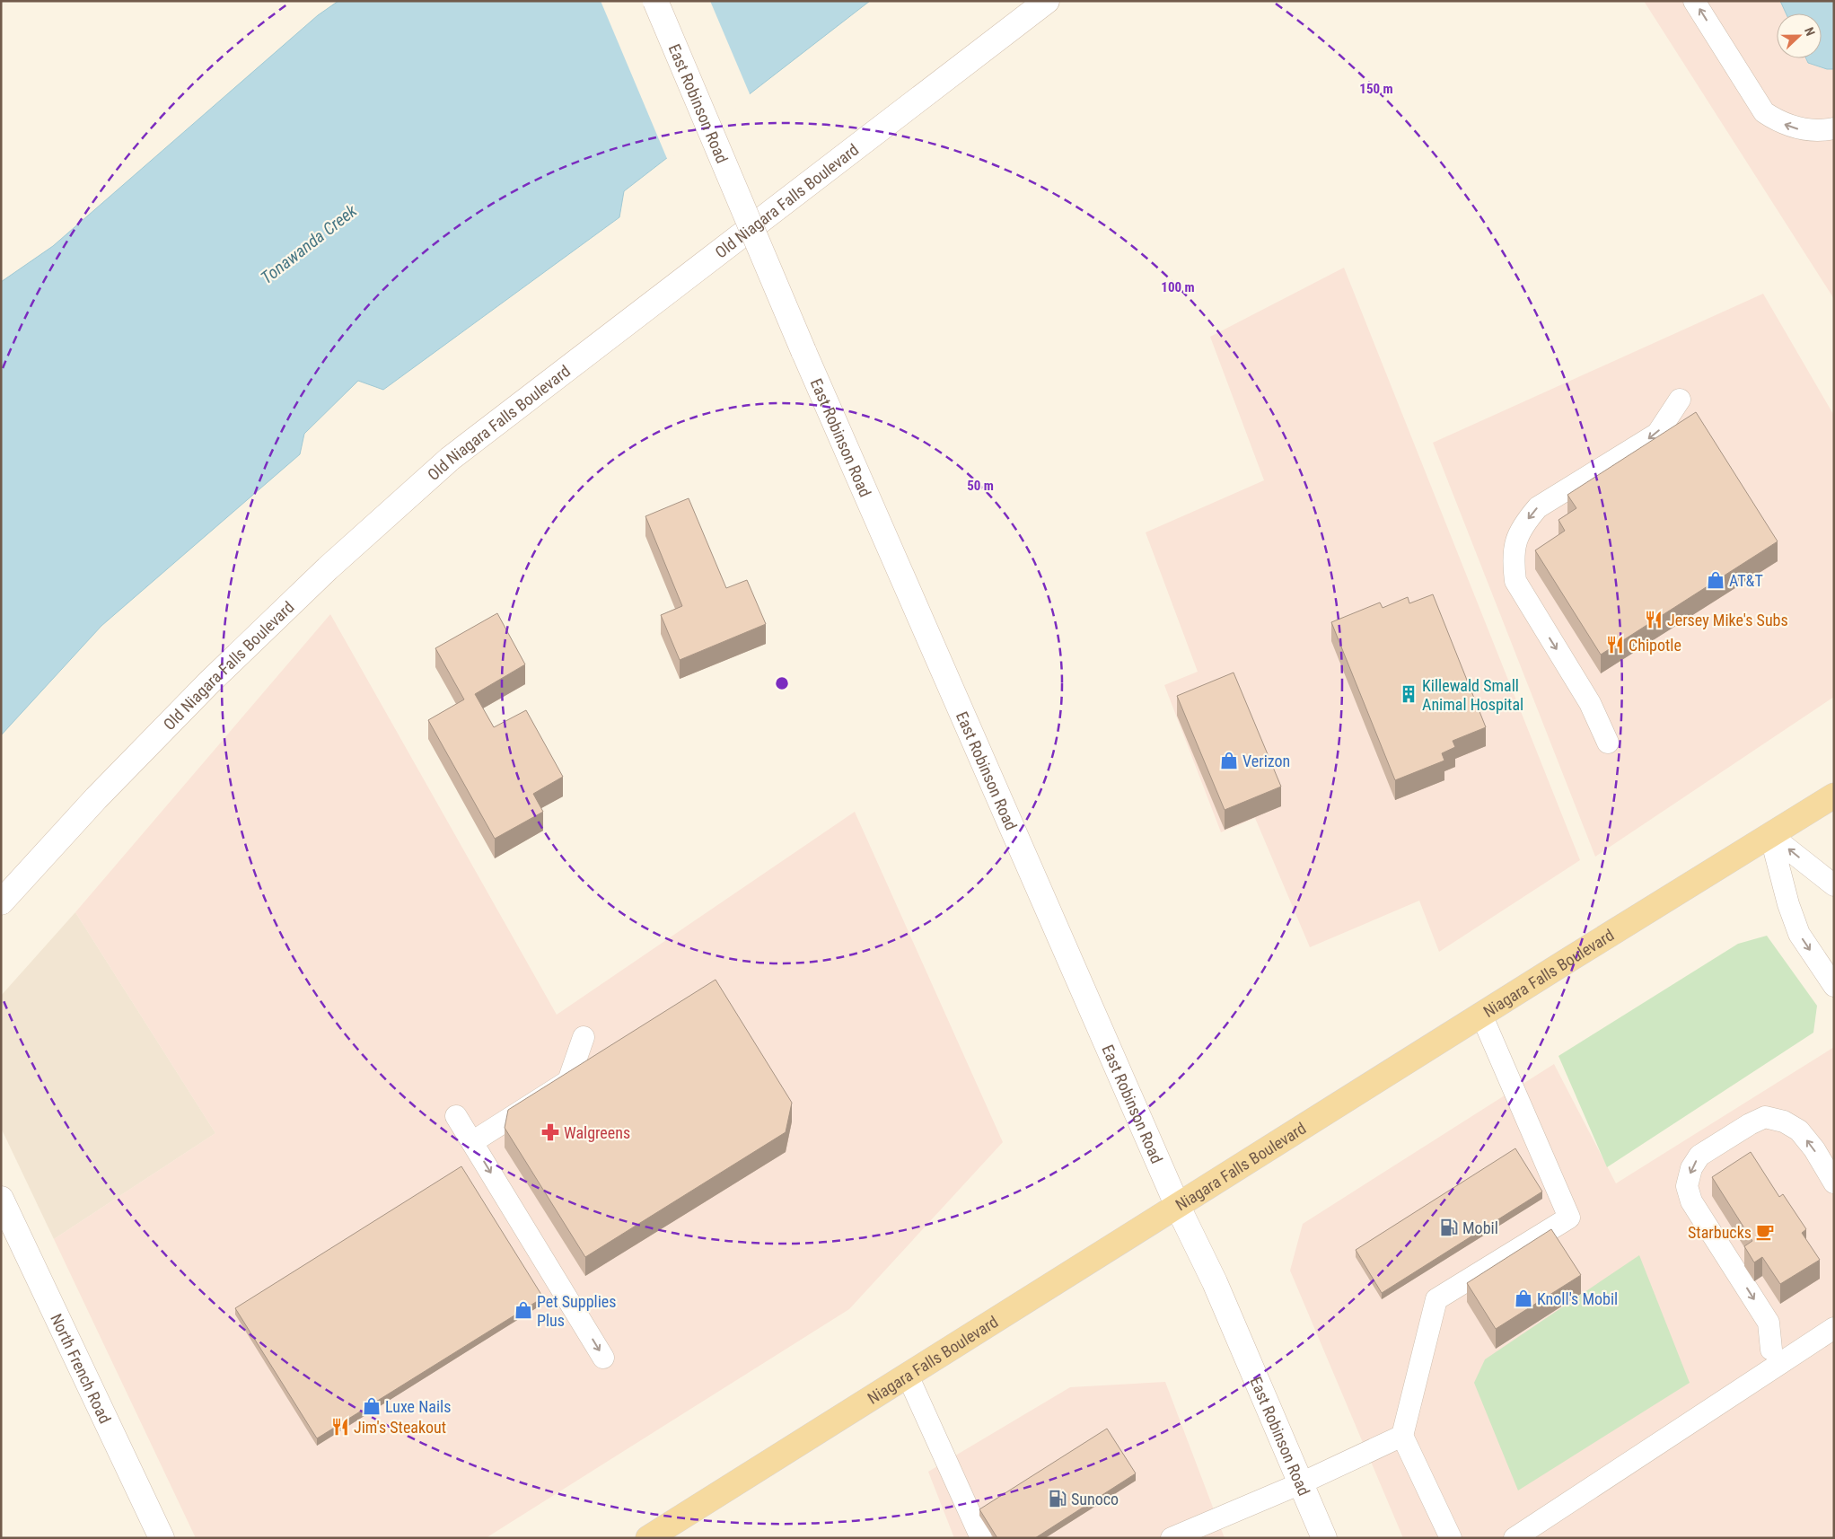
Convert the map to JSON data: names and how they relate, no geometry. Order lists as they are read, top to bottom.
{
  "streets": {
    "main road": ["Niagara Falls Boulevard"],
    "street": ["East Robinson Road", "Old Niagara Falls Boulevard", "North French Road"]
  },
  "crossings": [
    ["East Robinson Road", "Niagara Falls Boulevard"]
  ],
  "water": ["Tonawanda Creek"],
  "places": {
    "shop": [
      "AT&T",
      "Verizon",
      "Knoll's Mobil",
      "Pet Supplies Plus",
      "Luxe Nails"
    ],
    "restaurant": ["Jersey Mike's Subs", "Chipotle", "Jim's Steakout"],
    "building": ["Killewald Small Animal Hospital"],
    "pharmacy": ["Walgreens"],
    "fuel station": ["Mobil", "Sunoco"],
    "cafe": ["Starbucks"]
  },
  "north": "right",
  "rings": ["150 m", "100 m", "50 m"]
}
